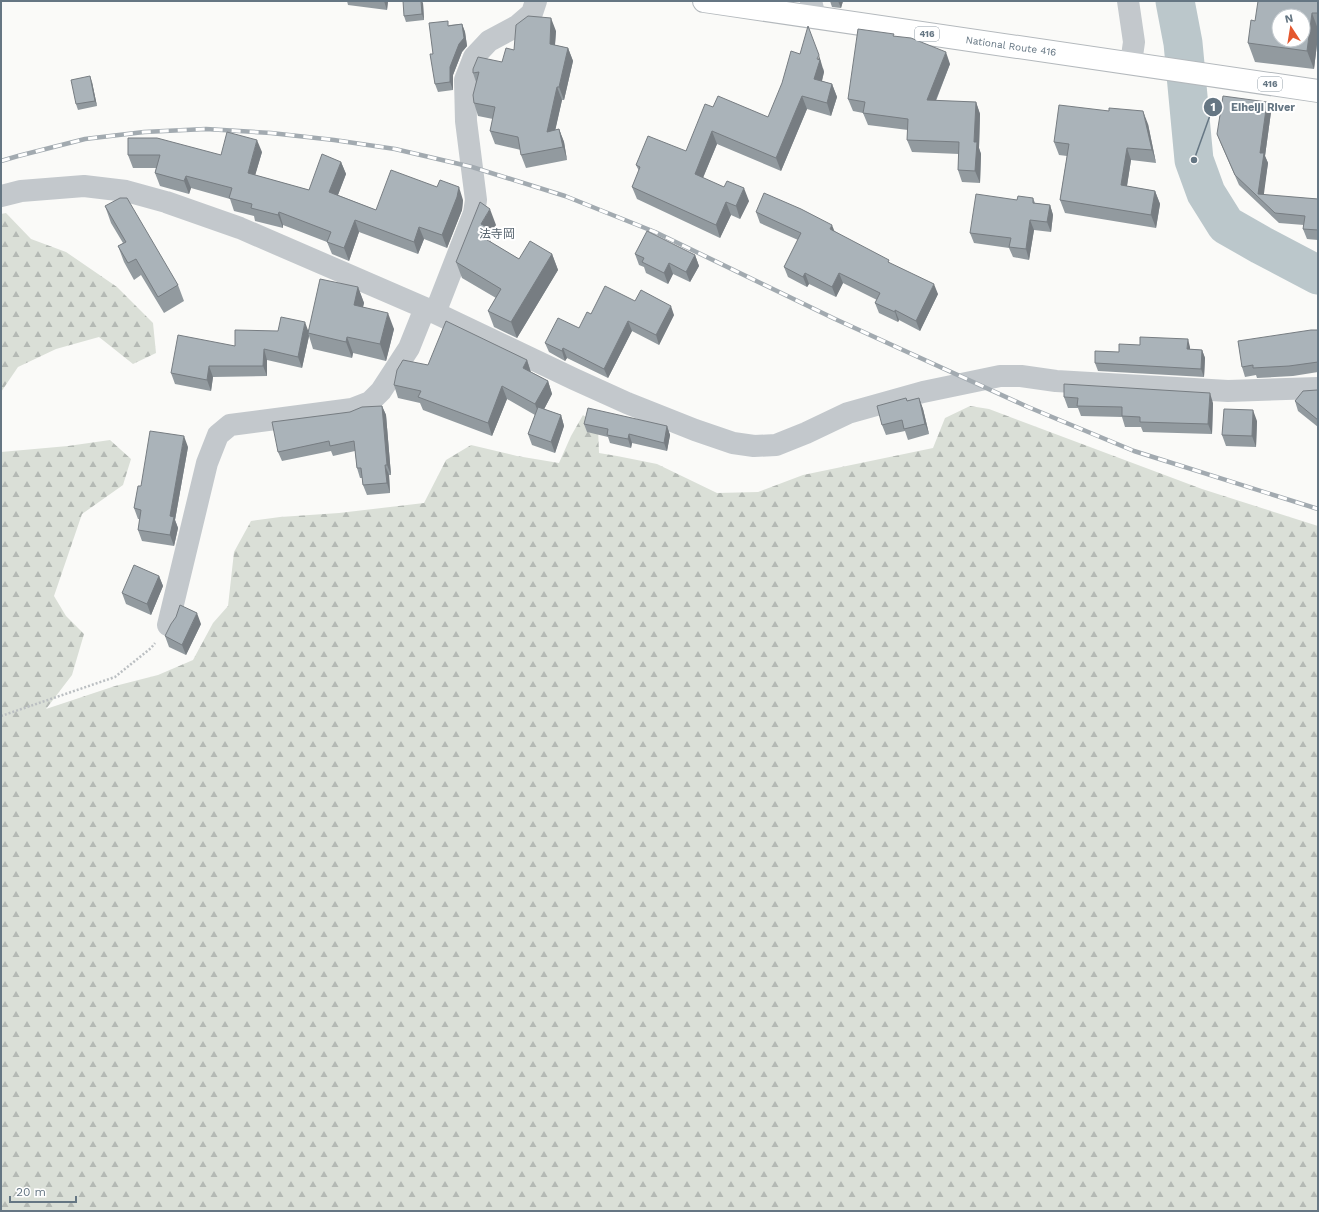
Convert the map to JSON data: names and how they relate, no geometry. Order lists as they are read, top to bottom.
{
  "streets": {
    "highway": ["416", "National Route 416"]
  },
  "districts": ["法寺岡"],
  "places": ["Eiheiji River"],
  "scale_bar": "20 m",
  "north": "top"
}
